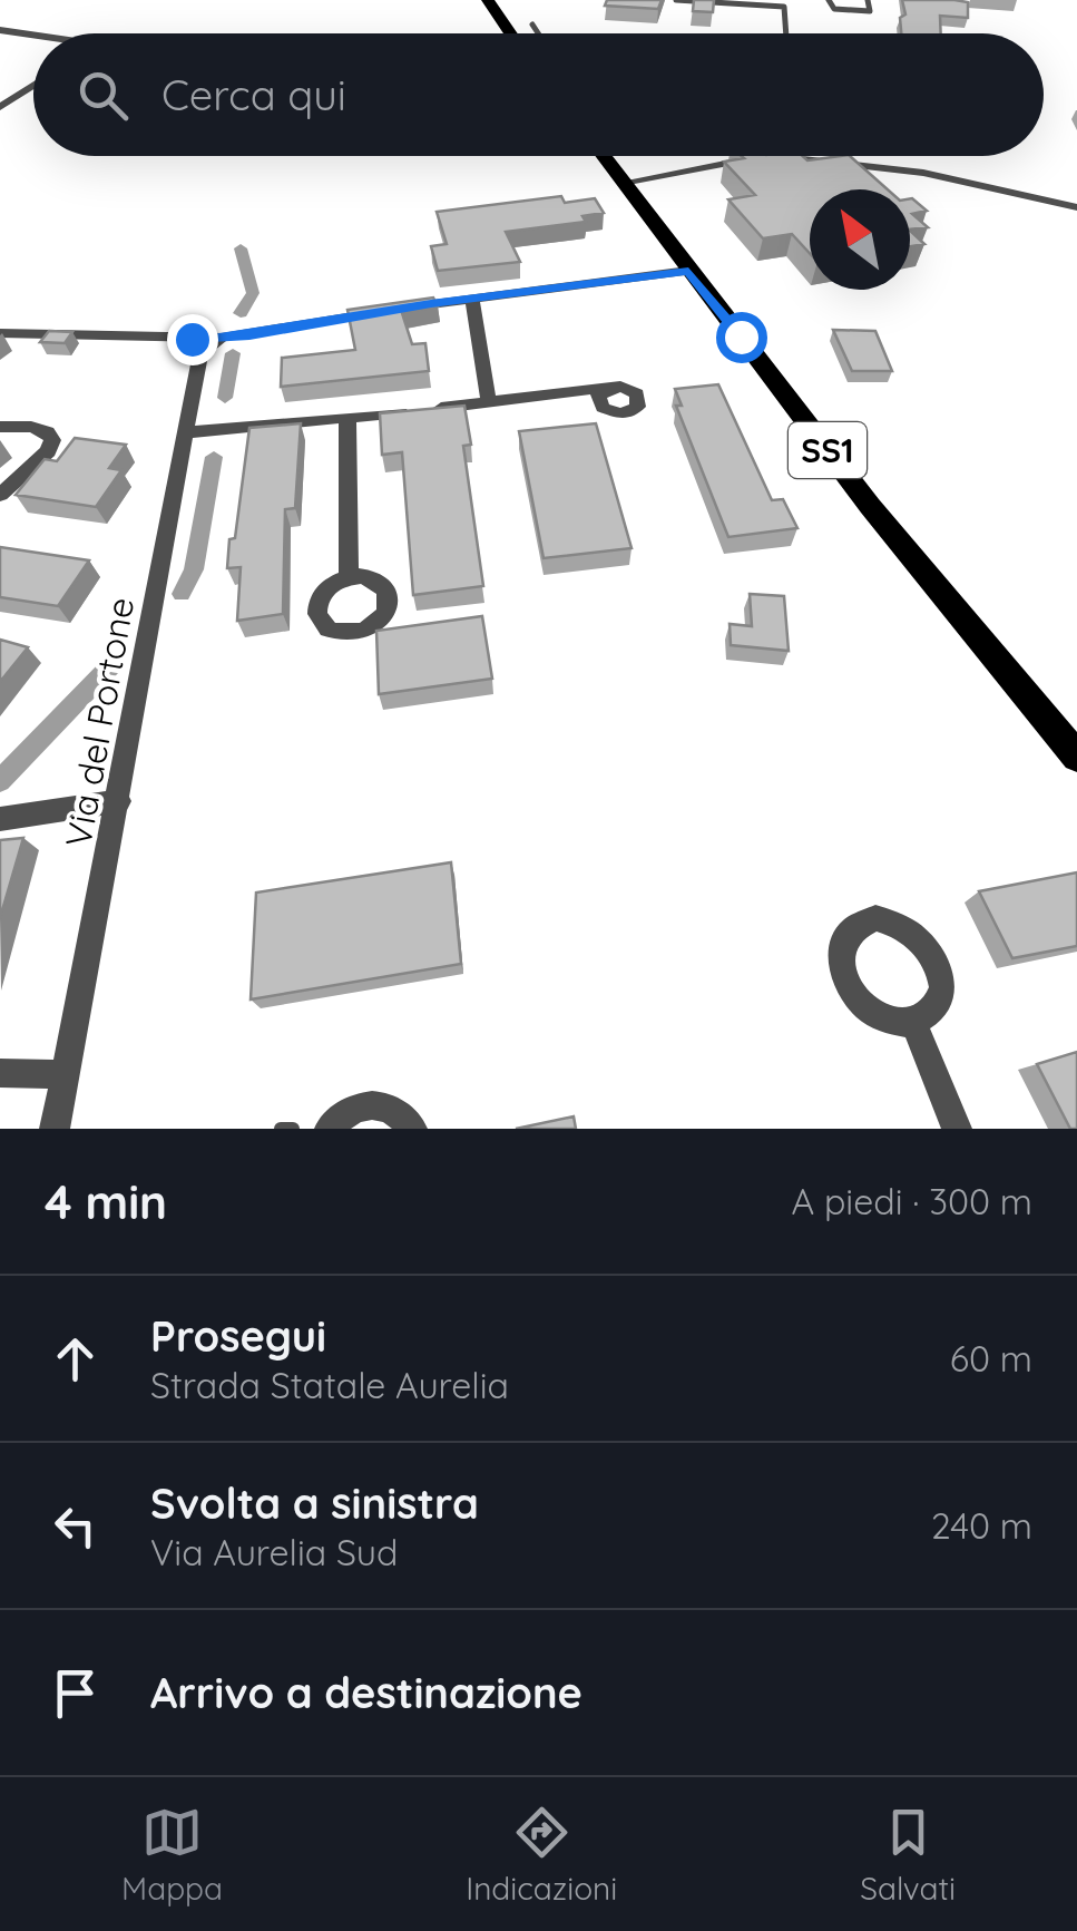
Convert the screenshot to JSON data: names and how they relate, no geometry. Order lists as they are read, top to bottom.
{
  "streets": {
    "main road": ["SS1"],
    "street": ["Via del Portone"]
  },
  "north": "top left",
  "page": {
    "search": "Cerca qui",
    "heading": ["4 min", "A piedi · 300 m"],
    "list": [
      ["Prosegui", "Strada Statale Aurelia", "60 m"],
      ["Svolta a sinistra", "Via Aurelia Sud", "240 m"],
      "Arrivo a destinazione"
    ],
    "nav": ["Mappa", "Indicazioni", "Salvati"]
  }
}
